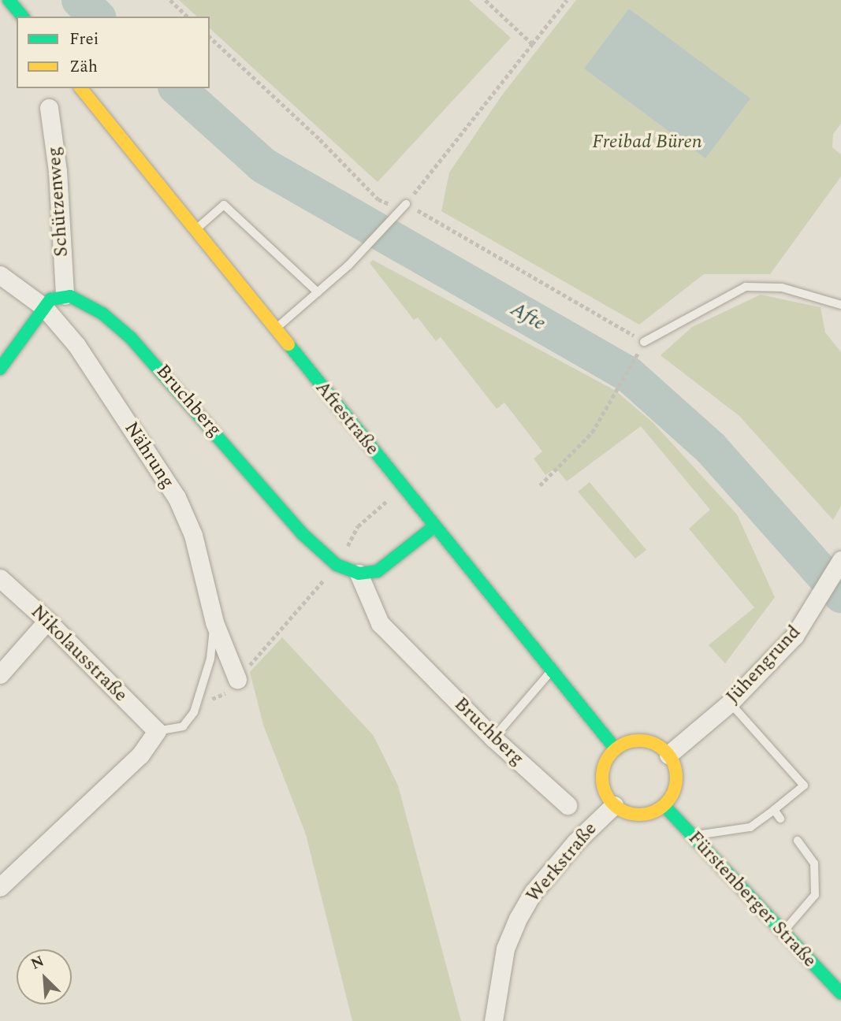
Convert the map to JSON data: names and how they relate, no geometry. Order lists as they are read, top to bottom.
{
  "streets": {
    "main road": ["Bruchberg", "Aftestraße", "Fürstenberger Straße"],
    "street": [
      "Schützenweg",
      "Nährung",
      "Nikolausstraße",
      "Jühengrund",
      "Werkstraße"
    ]
  },
  "crossings": [
    ["Schützenweg", "Bruchberg"],
    ["Aftestraße", "Jühengrund"],
    ["Aftestraße", "Werkstraße"],
    ["Aftestraße", "Fürstenberger Straße"],
    ["Nährung", "Nikolausstraße"],
    ["Jühengrund", "Werkstraße"],
    ["Jühengrund", "Fürstenberger Straße"],
    ["Werkstraße", "Fürstenberger Straße"]
  ],
  "water": ["Afte"],
  "parks": ["Freibad Büren"],
  "legend": ["Frei", "Zäh"],
  "north": "top left"
}
